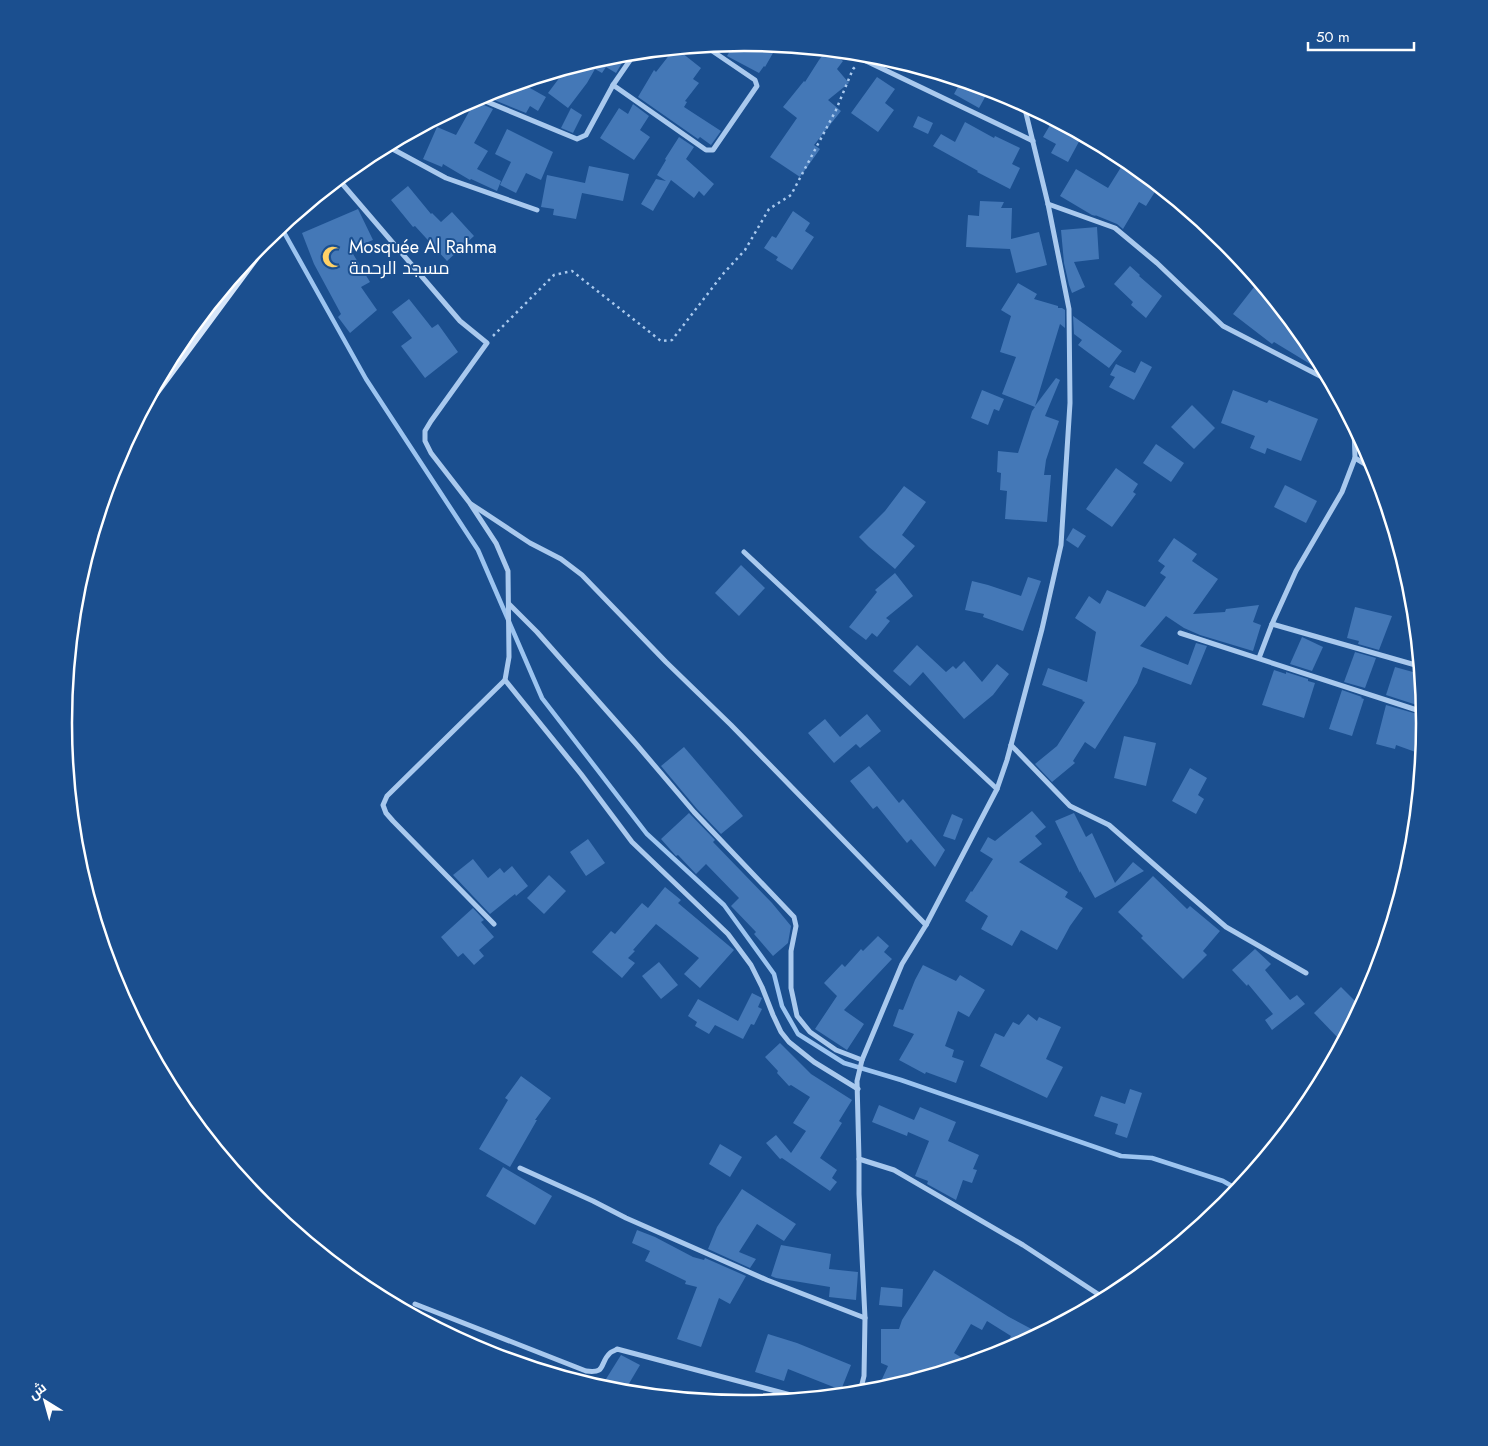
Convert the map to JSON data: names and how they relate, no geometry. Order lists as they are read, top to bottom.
{
  "places": {
    "mosque": ["Mosquée Al Rahma مسجد الرحمة"]
  },
  "scale_bar": "50 m",
  "north": "top left"
}
